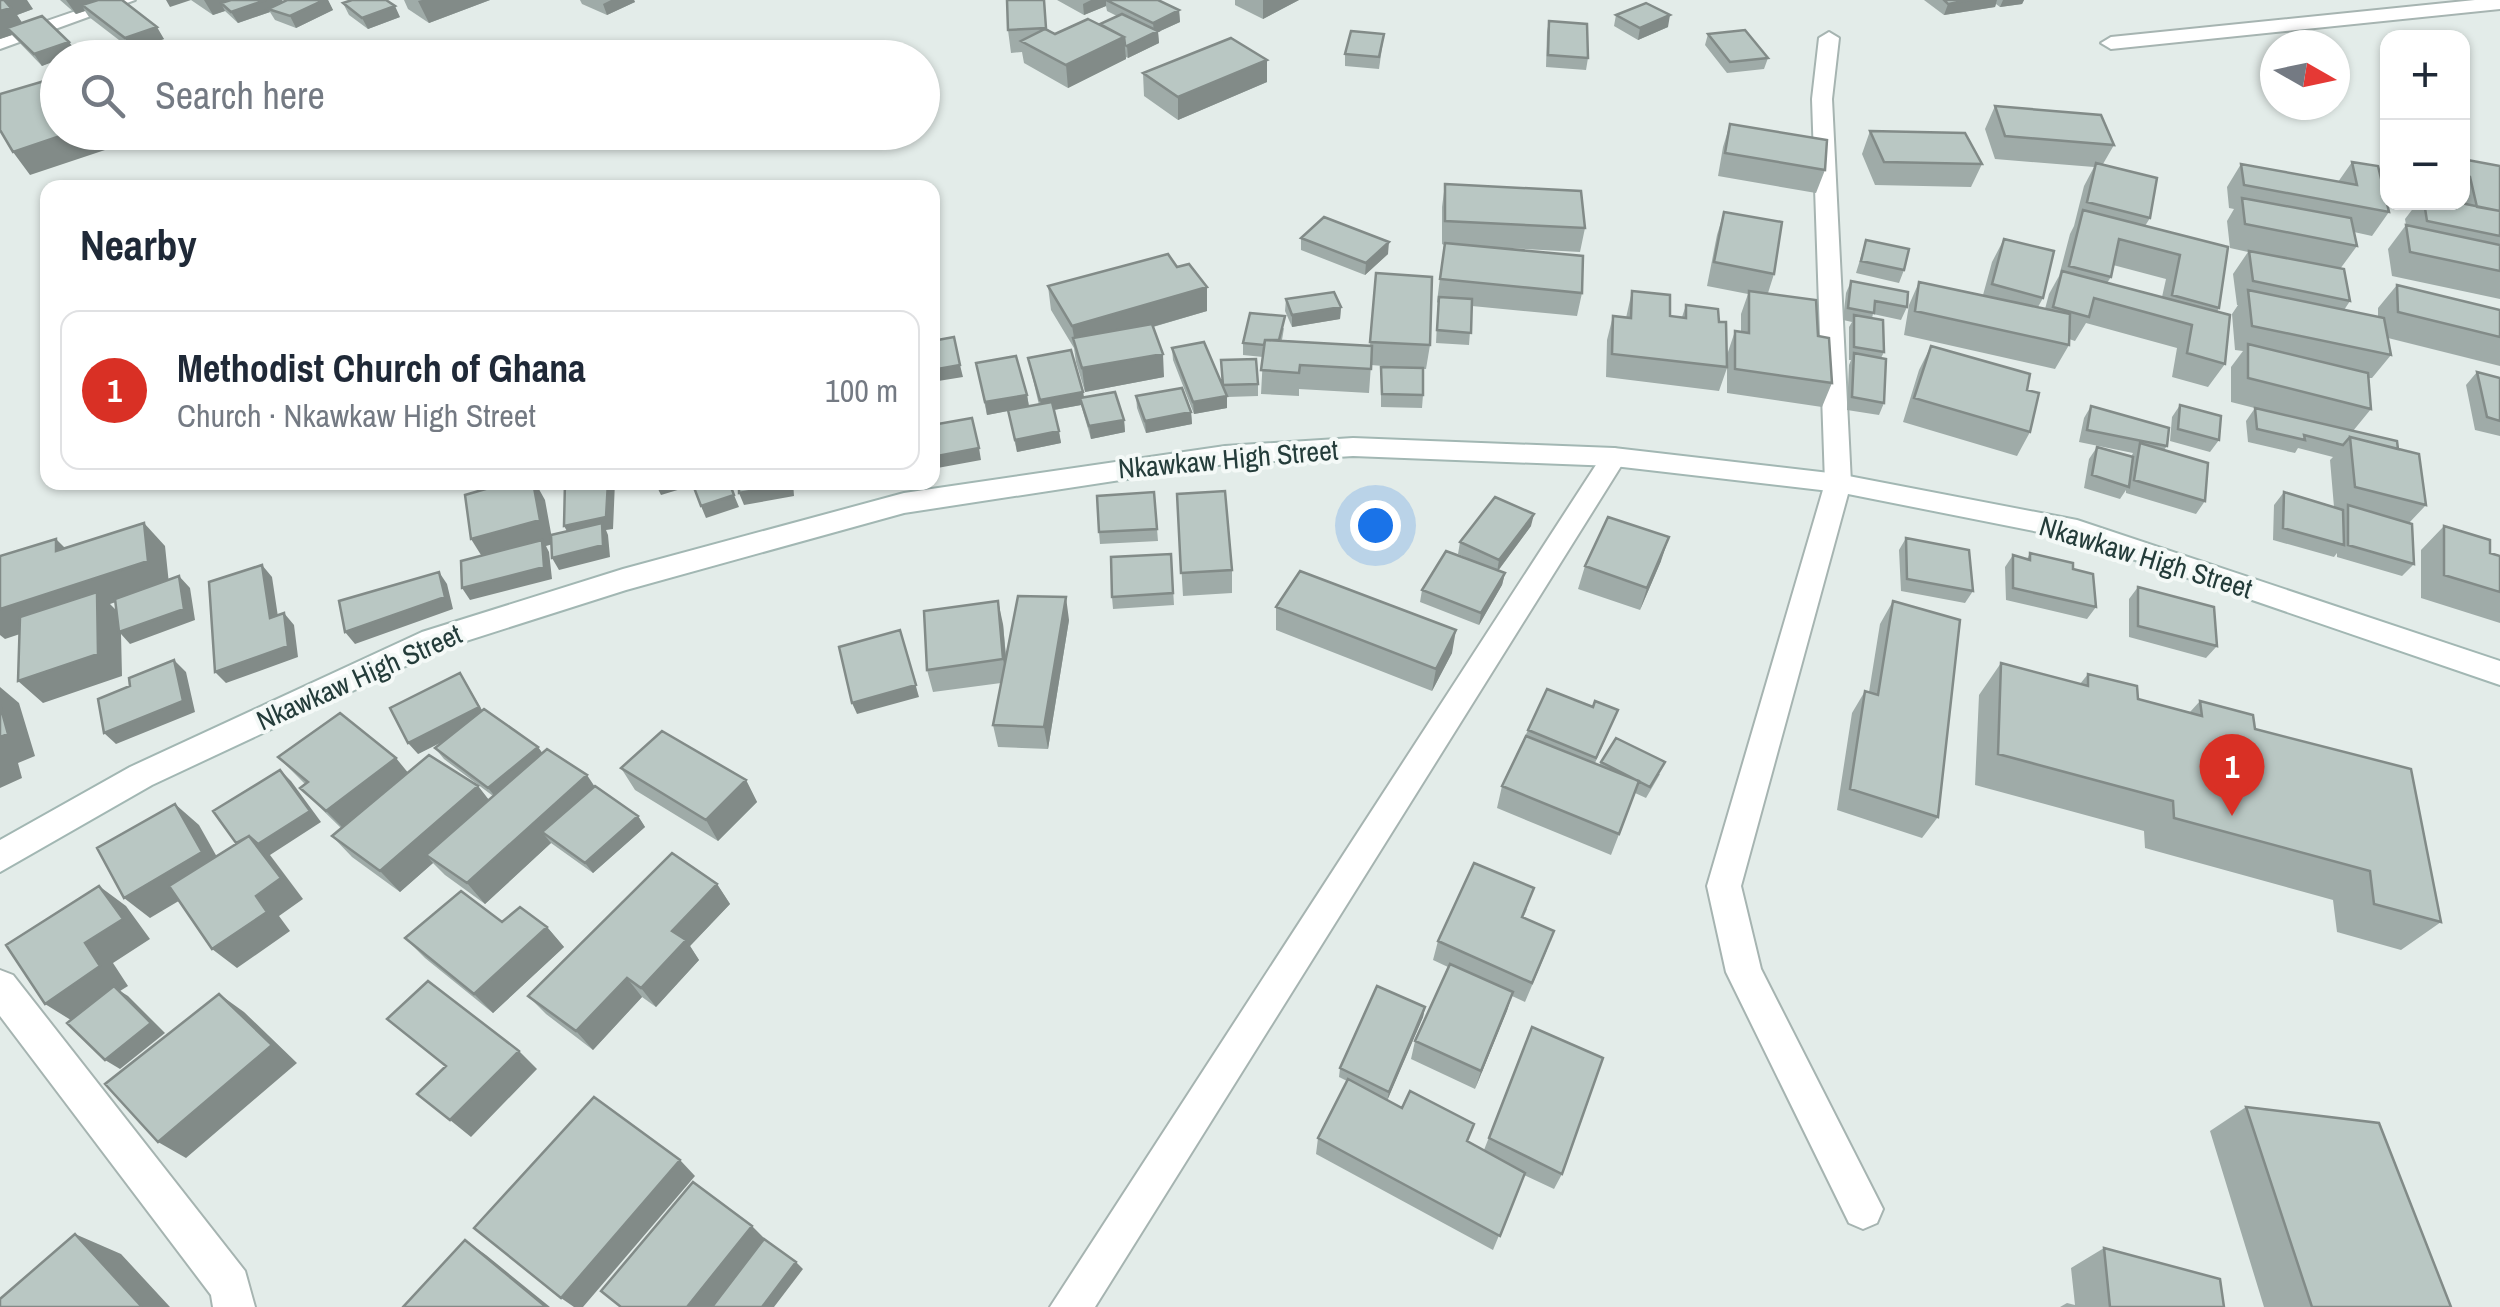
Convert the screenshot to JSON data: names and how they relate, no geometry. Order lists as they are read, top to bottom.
{
  "streets": {
    "street": ["Nkawkaw High Street"]
  },
  "north": "right",
  "page": {
    "map_buttons": ["+", "−"],
    "search": "Search here",
    "heading": "Nearby",
    "list": [
      {
        "mark": "1",
        "name": "Methodist Church of Ghana",
        "note": "Church · Nkawkaw High Street",
        "value": "100 m"
      }
    ],
    "pins": "1"
  }
}
